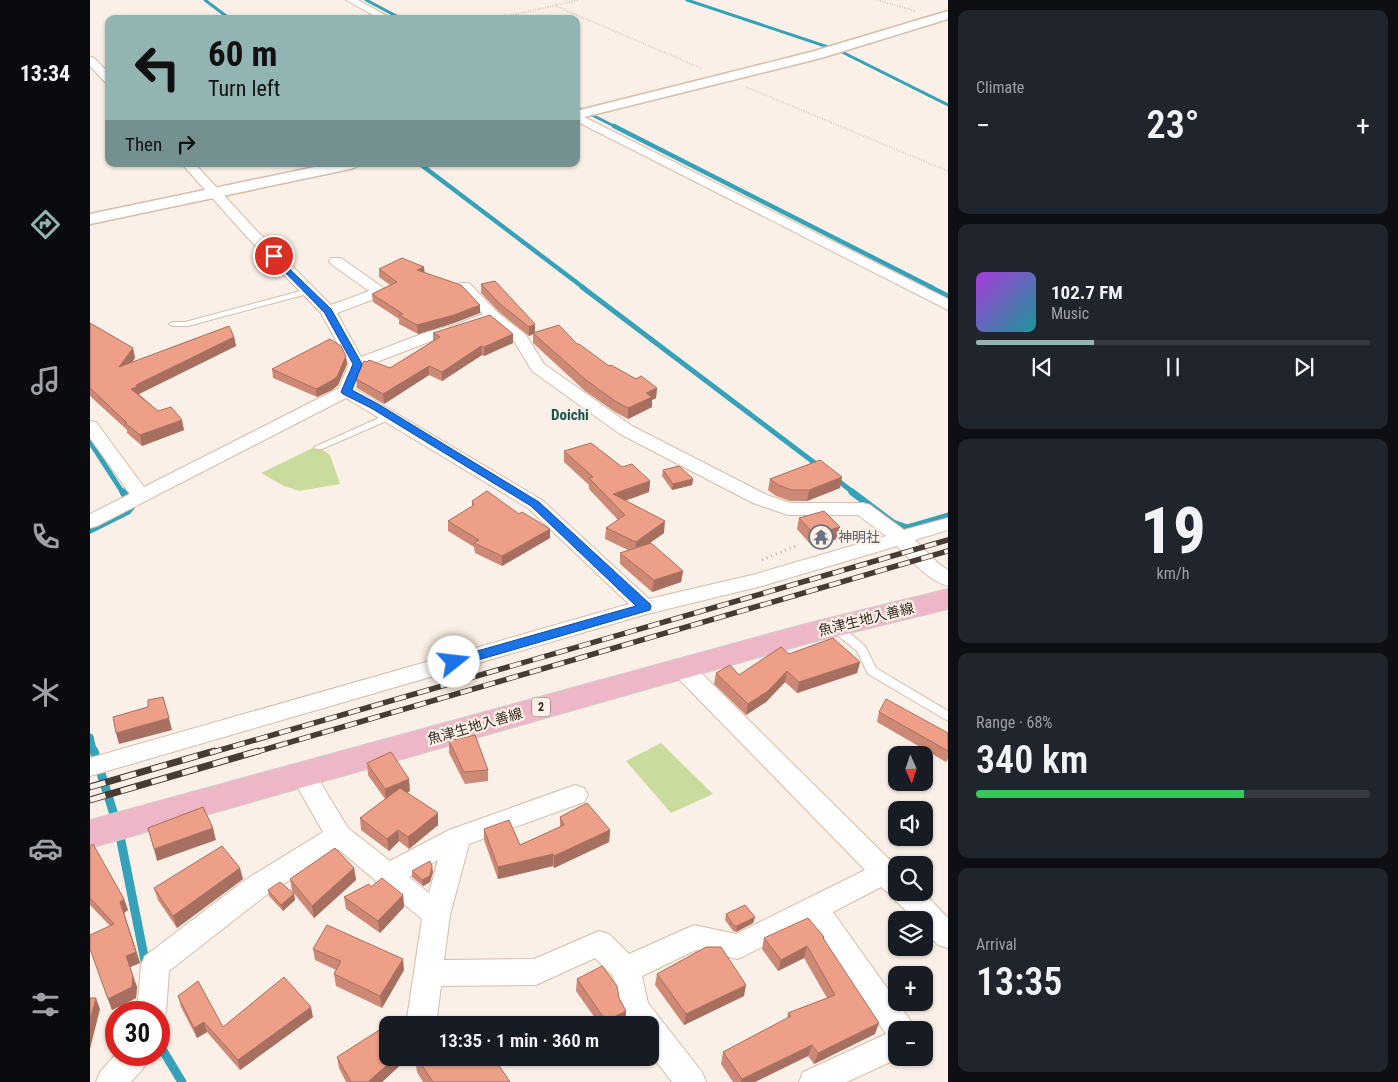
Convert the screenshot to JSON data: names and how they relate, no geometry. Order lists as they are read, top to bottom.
{
  "streets": {
    "main road": ["魚津生地入善線", "2"]
  },
  "districts": ["Doichi"],
  "places": {
    "temple": ["神明社"]
  },
  "north": "bottom",
  "page": {
    "tabs": "13:34",
    "tile": [
      "Climate",
      ["19", "km/h"],
      ["Range · 68%", "340 km"],
      ["Arrival", "13:35"]
    ],
    "turn": ["60 m", "Turn left"],
    "heat": ["−", "23°", "+"],
    "then": "Then",
    "song": ["102.7 FM", "Music"],
    "map_buttons": ["+", "−"],
    "limit": "30",
    "trip": "13:35 · 1 min · 360 m"
  }
}
